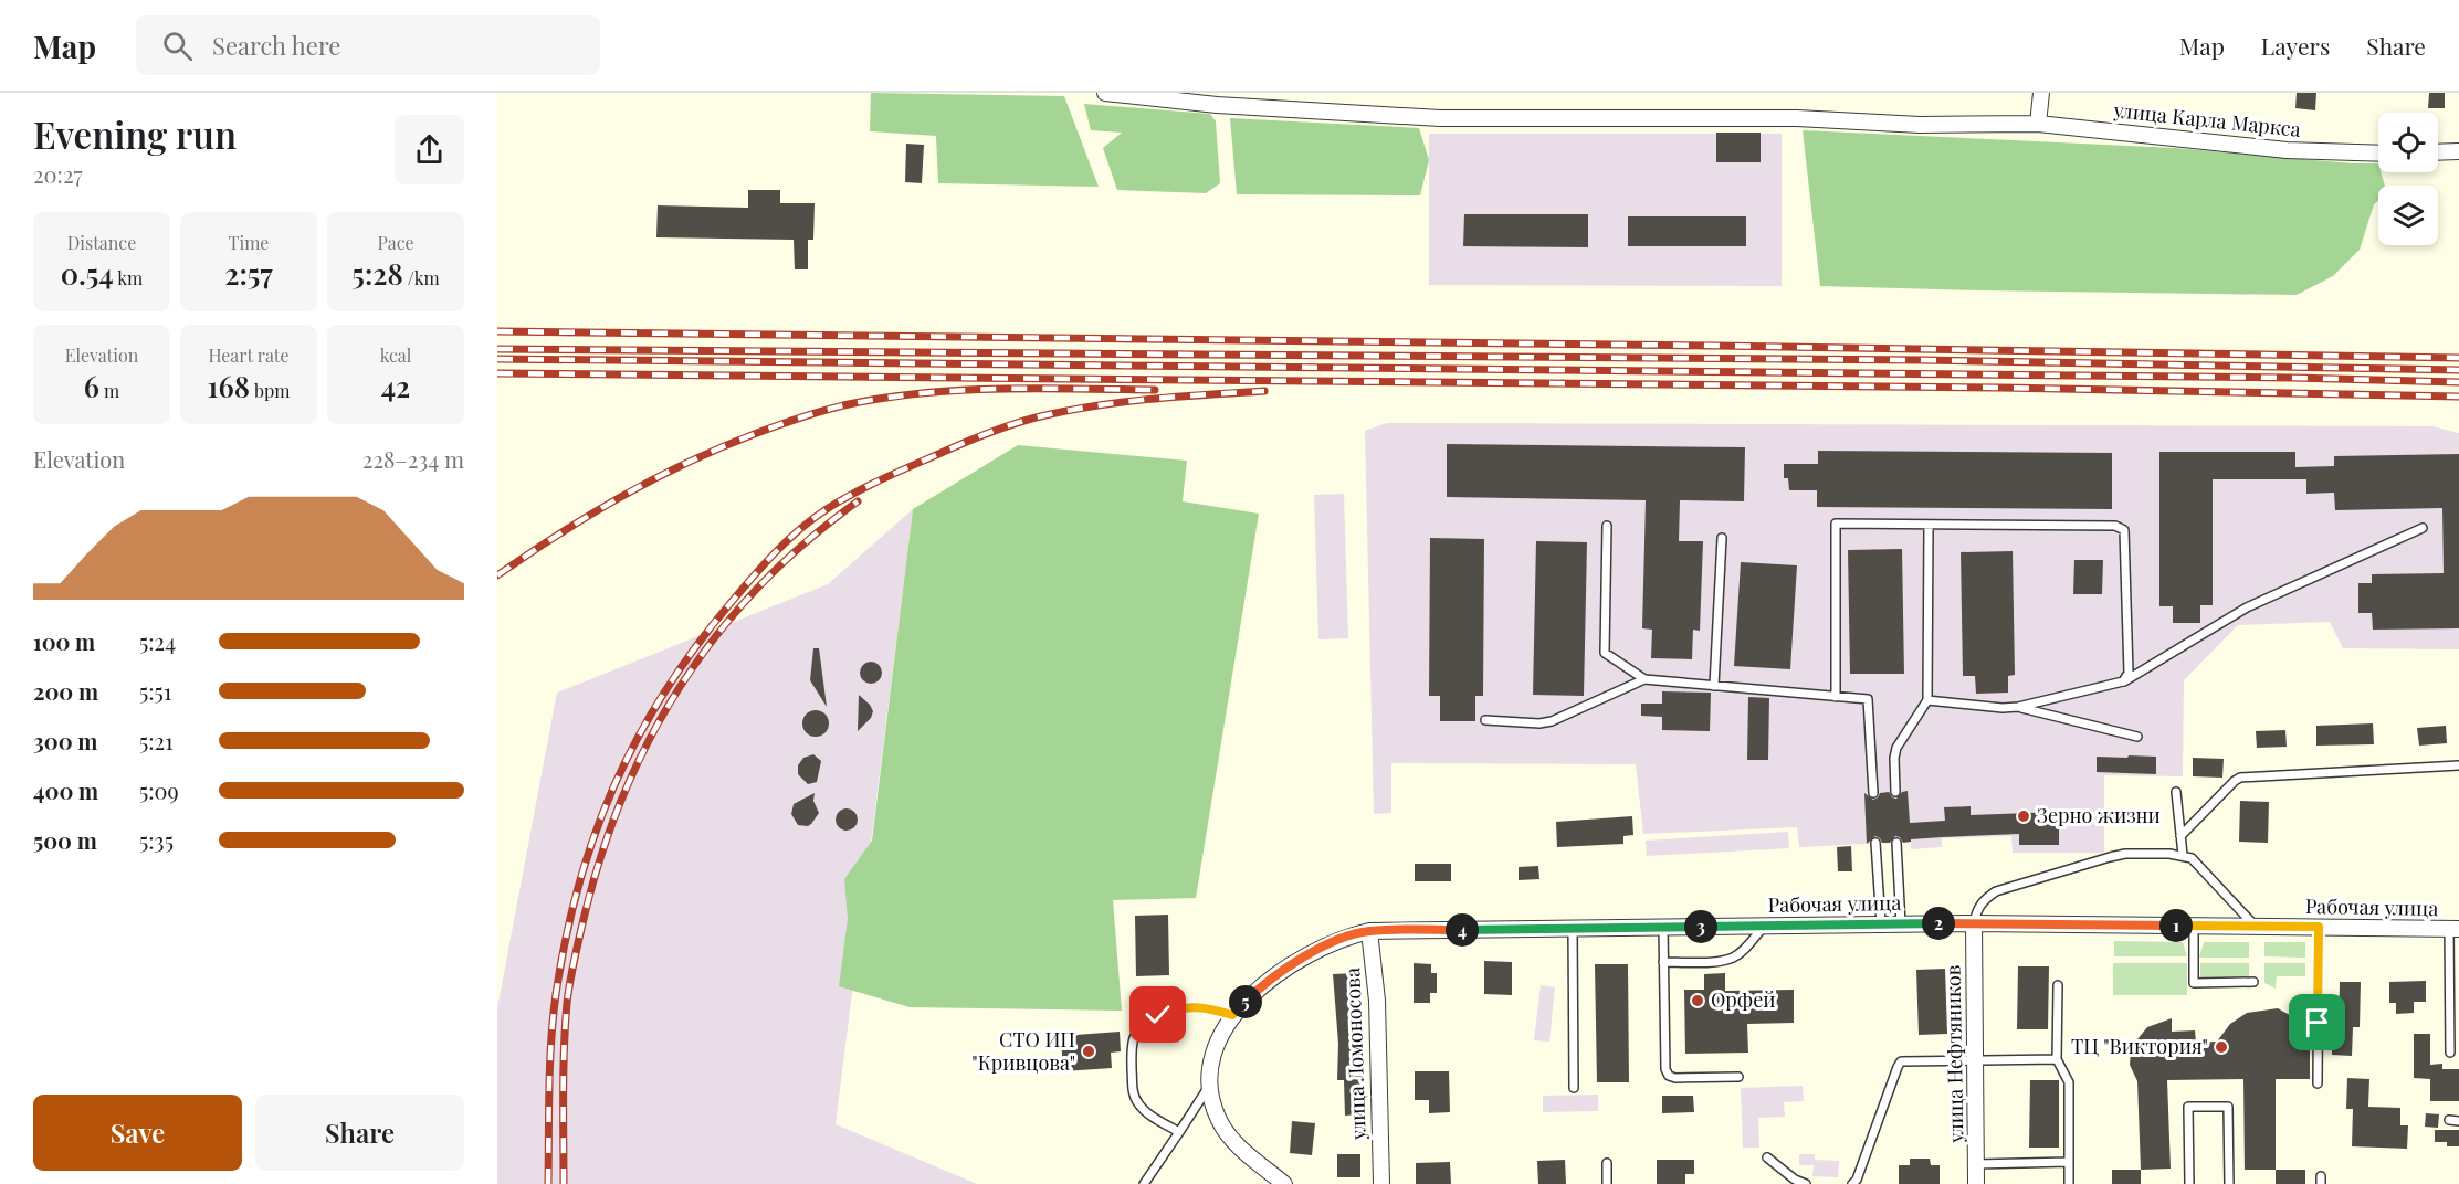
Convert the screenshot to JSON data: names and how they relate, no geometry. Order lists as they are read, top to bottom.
{
  "streets": {
    "street": [
      "улица Карла Маркса",
      "Рабочая улица",
      "улица Ломоносова",
      "улица Нефтяников"
    ]
  },
  "crossings": [
    ["Рабочая улица", "улица Ломоносова"],
    ["Рабочая улица", "улица Нефтяников"]
  ],
  "places": [
    "Зерно жизни",
    "Орфей",
    "ТЦ \"Виктория\"",
    "СТО ИП \"Кривцова\""
  ],
  "page": {
    "header": "Map",
    "search": "Search here",
    "nav": ["Map", "Layers", "Share"],
    "heading": ["Evening run", "20:27"],
    "stats": [
      ["Distance", "0.54 km"],
      ["Time", "2:57"],
      ["Pace", "5:28 /km"],
      ["Elevation", "6 m"],
      ["Heart rate", "168 bpm"],
      ["kcal", "42"]
    ],
    "chart": ["Elevation", "228–234 m"],
    "list": [
      {
        "name": "100 m",
        "note": "5:24"
      },
      {
        "name": "200 m",
        "note": "5:51"
      },
      {
        "name": "300 m",
        "note": "5:21"
      },
      {
        "name": "400 m",
        "note": "5:09"
      },
      {
        "name": "500 m",
        "note": "5:35"
      }
    ],
    "pins": [
      "2",
      "1",
      "3",
      "4",
      "5"
    ],
    "buttons": ["Save", "Share"]
  }
}
